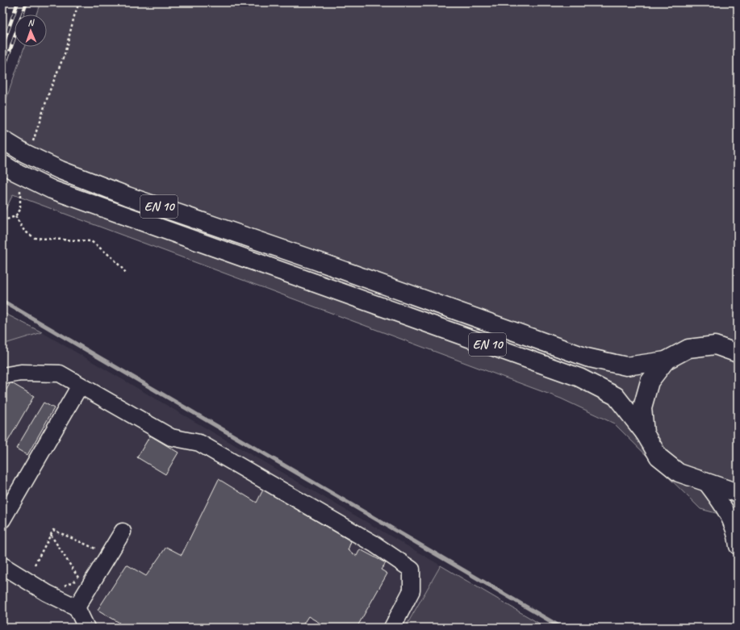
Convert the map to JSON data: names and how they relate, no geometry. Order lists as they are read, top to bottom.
{
  "streets": {
    "main road": ["EN 10"]
  },
  "north": "top"
}
